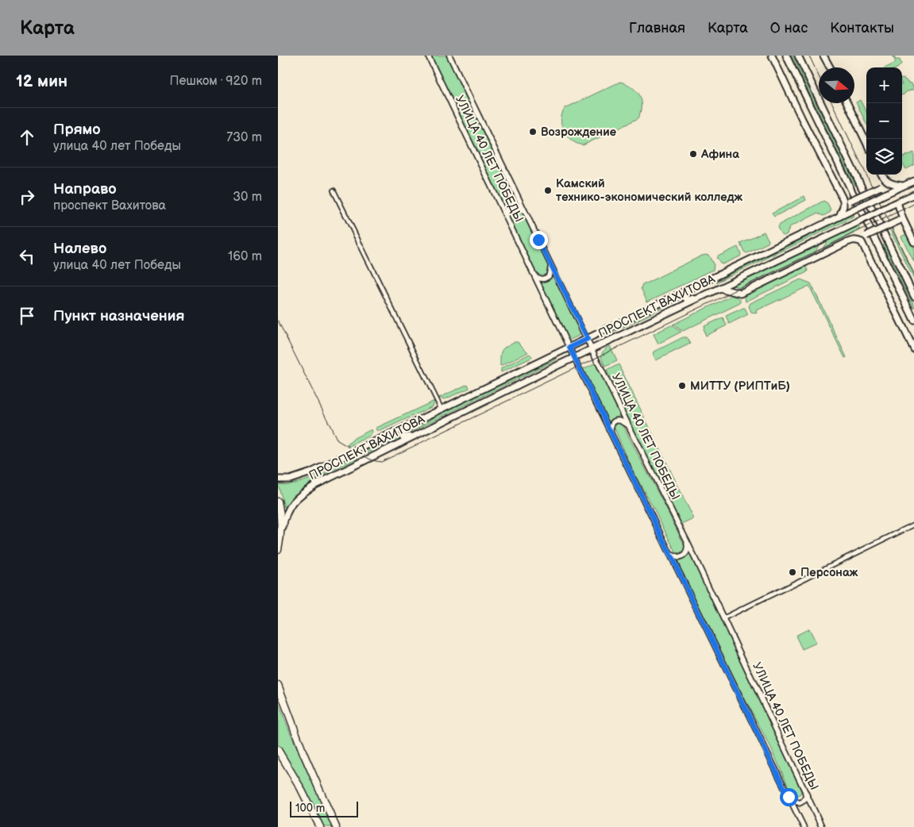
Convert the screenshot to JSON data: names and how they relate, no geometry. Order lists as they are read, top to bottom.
{
  "streets": {
    "main road": ["ПРОСПЕКТ ВАХИТОВА"],
    "street": ["УЛИЦА 40 ЛЕТ ПОБЕДЫ"]
  },
  "crossings": [
    ["УЛИЦА 40 ЛЕТ ПОБЕДЫ", "ПРОСПЕКТ ВАХИТОВА"]
  ],
  "places": [
    "Возрождение",
    "Афина",
    "Камский технико-экономический колледж",
    "МИТТУ (РИПТиБ)",
    "Персонаж"
  ],
  "scale_bar": "100 m",
  "north": "right",
  "page": {
    "header": "Карта",
    "nav": [
      "Главная",
      "Карта",
      "О нас",
      "Контакты"
    ],
    "heading": ["12 мин", "Пешком · 920 m"],
    "map_buttons": ["+", "−"],
    "list": [
      ["Прямо", "улица 40 лет Победы", "730 m"],
      ["Направо", "проспект Вахитова", "30 m"],
      ["Налево", "улица 40 лет Победы", "160 m"],
      "Пункт назначения"
    ],
    "scale": "100 m"
  }
}
